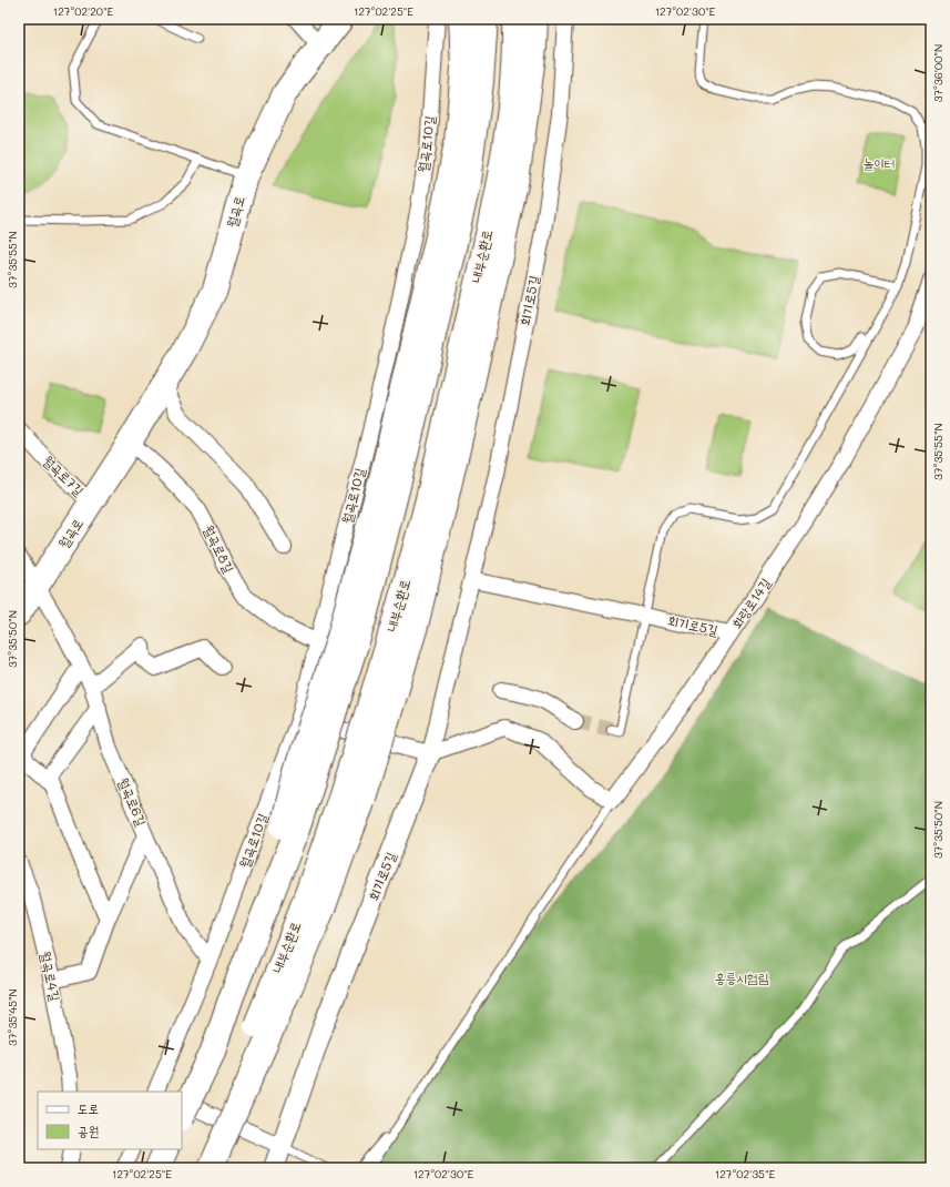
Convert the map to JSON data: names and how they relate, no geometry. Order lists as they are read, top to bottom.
{
  "streets": {
    "main road": ["월곡로", "내부순환로"],
    "street": [
      "월곡로10길",
      "회기로5길",
      "월곡로7길",
      "월곡로8길",
      "화랑로14길",
      "월곡로6길",
      "월곡로4길"
    ]
  },
  "crossings": [
    ["월곡로10길", "월곡로8길"],
    ["월곡로", "월곡로7길"],
    ["월곡로", "월곡로8길"],
    ["월곡로", "월곡로6길"],
    ["회기로5길", "화랑로14길"],
    ["월곡로6길", "월곡로4길"]
  ],
  "parks": ["놀이터", "홍릉시험림"],
  "legend": ["도로", "공원"],
  "coordinates": [
    "127°02'20\"E",
    "127°02'25\"E",
    "127°02'30\"E",
    "37°36'00\"N",
    "37°35'55\"N",
    "37°35'50\"N",
    "37°35'45\"N",
    "127°02'35\"E"
  ]
}
